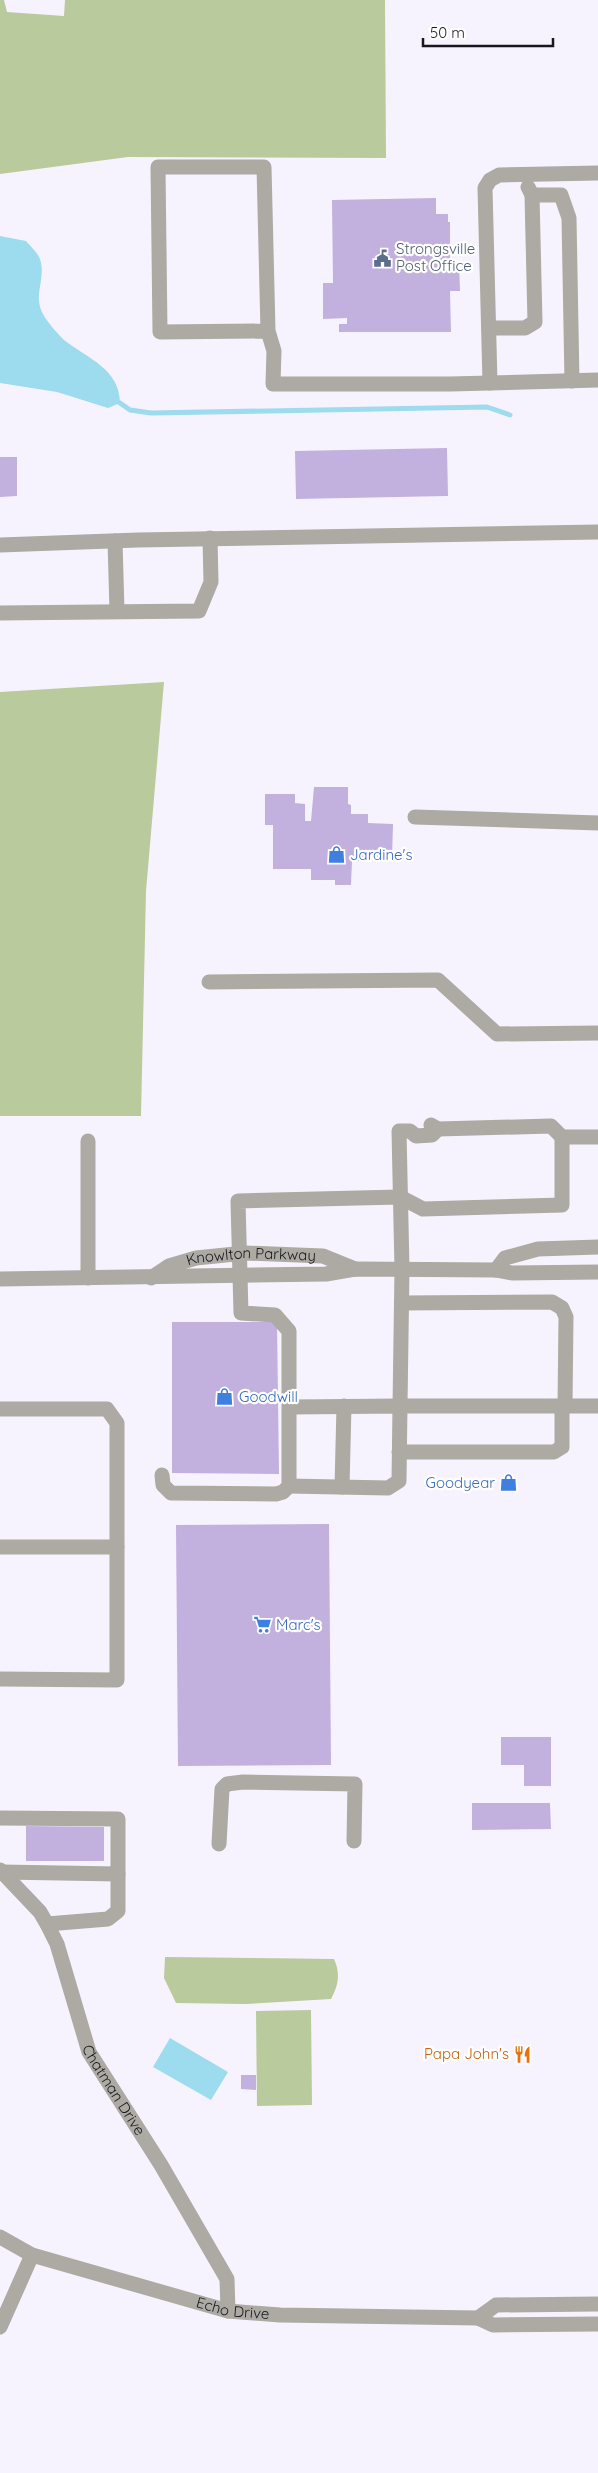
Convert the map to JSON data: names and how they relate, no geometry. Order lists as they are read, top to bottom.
{
  "streets": {
    "street": ["Knowlton Parkway", "Chatman Drive", "Echo Drive"]
  },
  "crossings": [
    ["Chatman Drive", "Echo Drive"]
  ],
  "places": {
    "public building": ["Strongsville Post Office"],
    "shop": ["Jardine's", "Goodwill", "Goodyear"],
    "supermarket": ["Marc's"],
    "restaurant": ["Papa John's"]
  },
  "scale_bar": "50 m"
}
